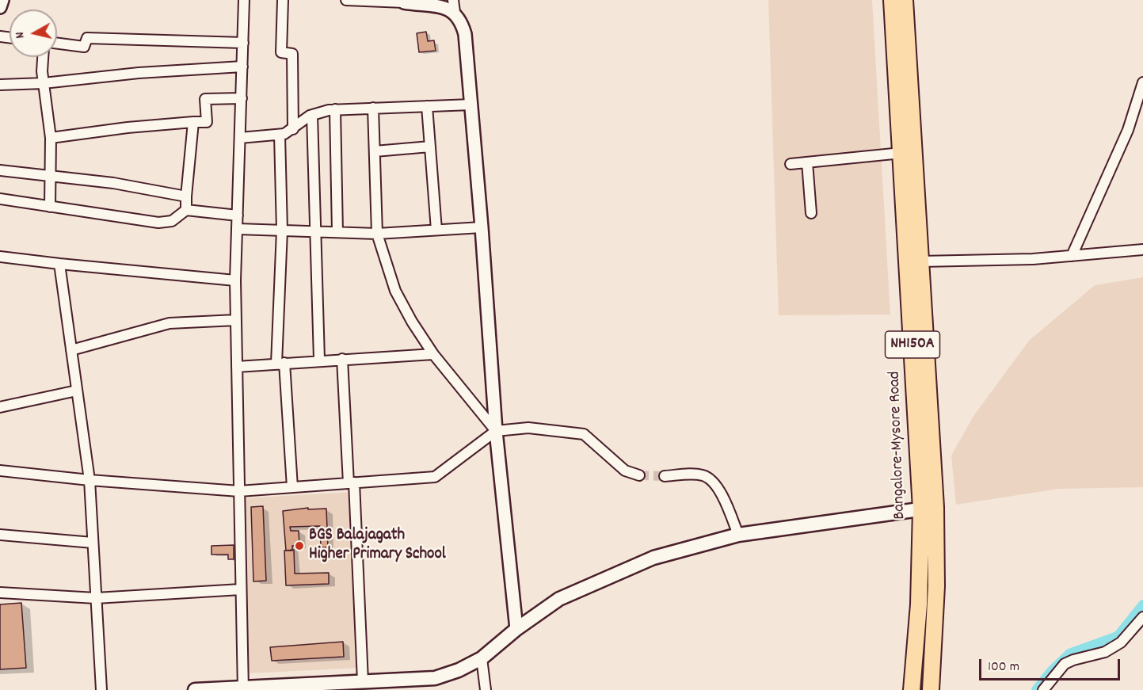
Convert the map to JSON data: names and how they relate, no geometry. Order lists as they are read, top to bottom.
{
  "streets": {
    "highway": ["NH150A", "Bangalore-Mysore Road"]
  },
  "places": ["BGS Balajagath Higher Primary School"],
  "scale_bar": "100 m",
  "north": "left"
}
